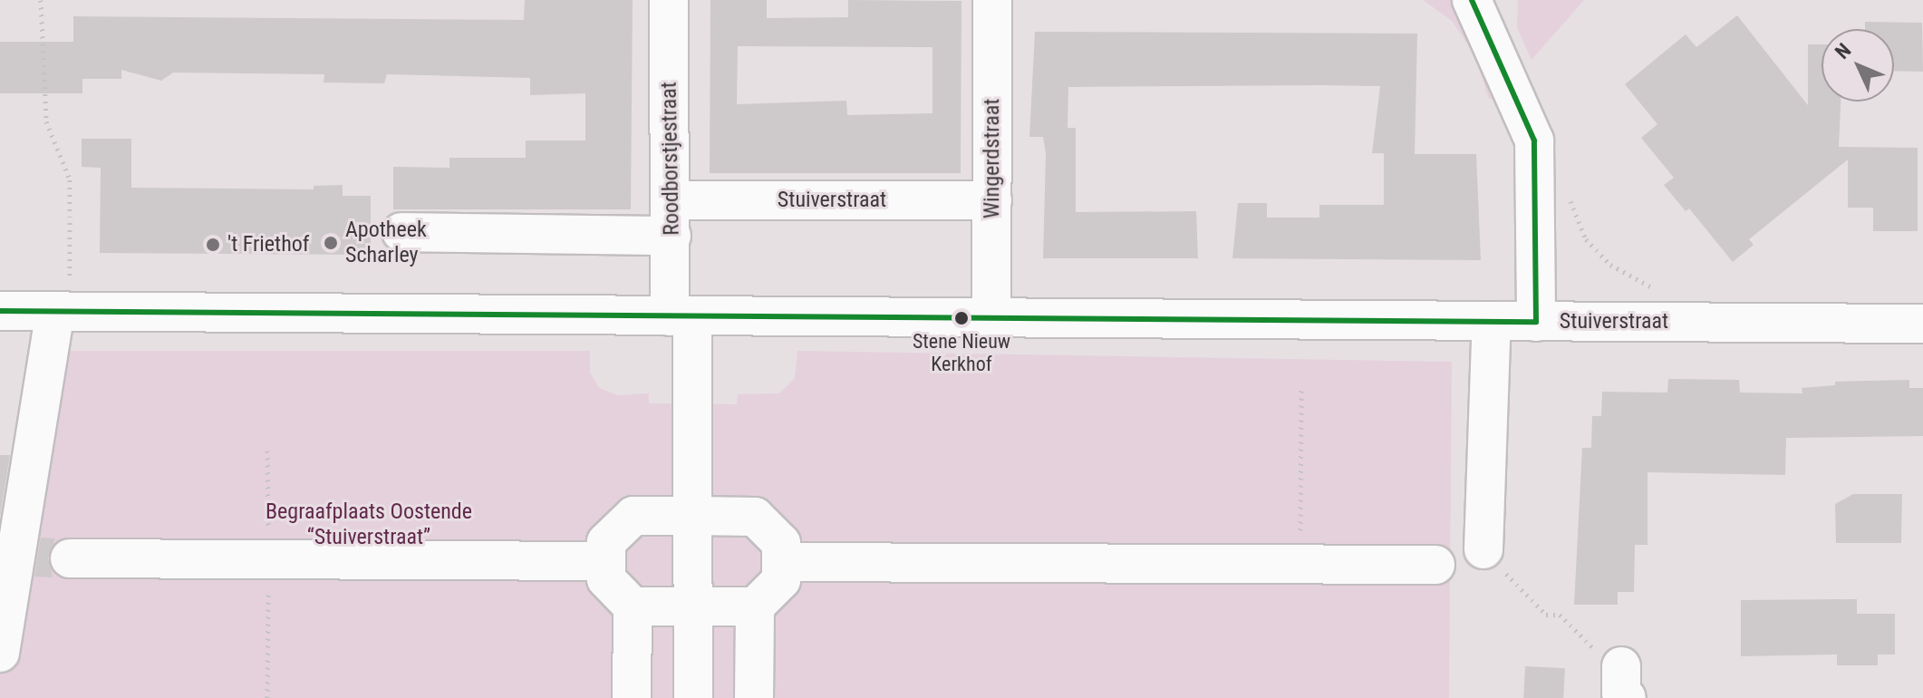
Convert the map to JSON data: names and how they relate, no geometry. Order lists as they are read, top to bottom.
{
  "streets": {
    "street": ["Roodborstjestraat", "Wingerdstraat", "Stuiverstraat"]
  },
  "crossings": [
    ["Roodborstjestraat", "Stuiverstraat"],
    ["Wingerdstraat", "Stuiverstraat"]
  ],
  "parks": ["Begraafplaats Oostende “Stuiverstraat”"],
  "places": ["Apotheek Scharley", "'t Friethof", "Stene Nieuw Kerkhof"],
  "north": "top left"
}
